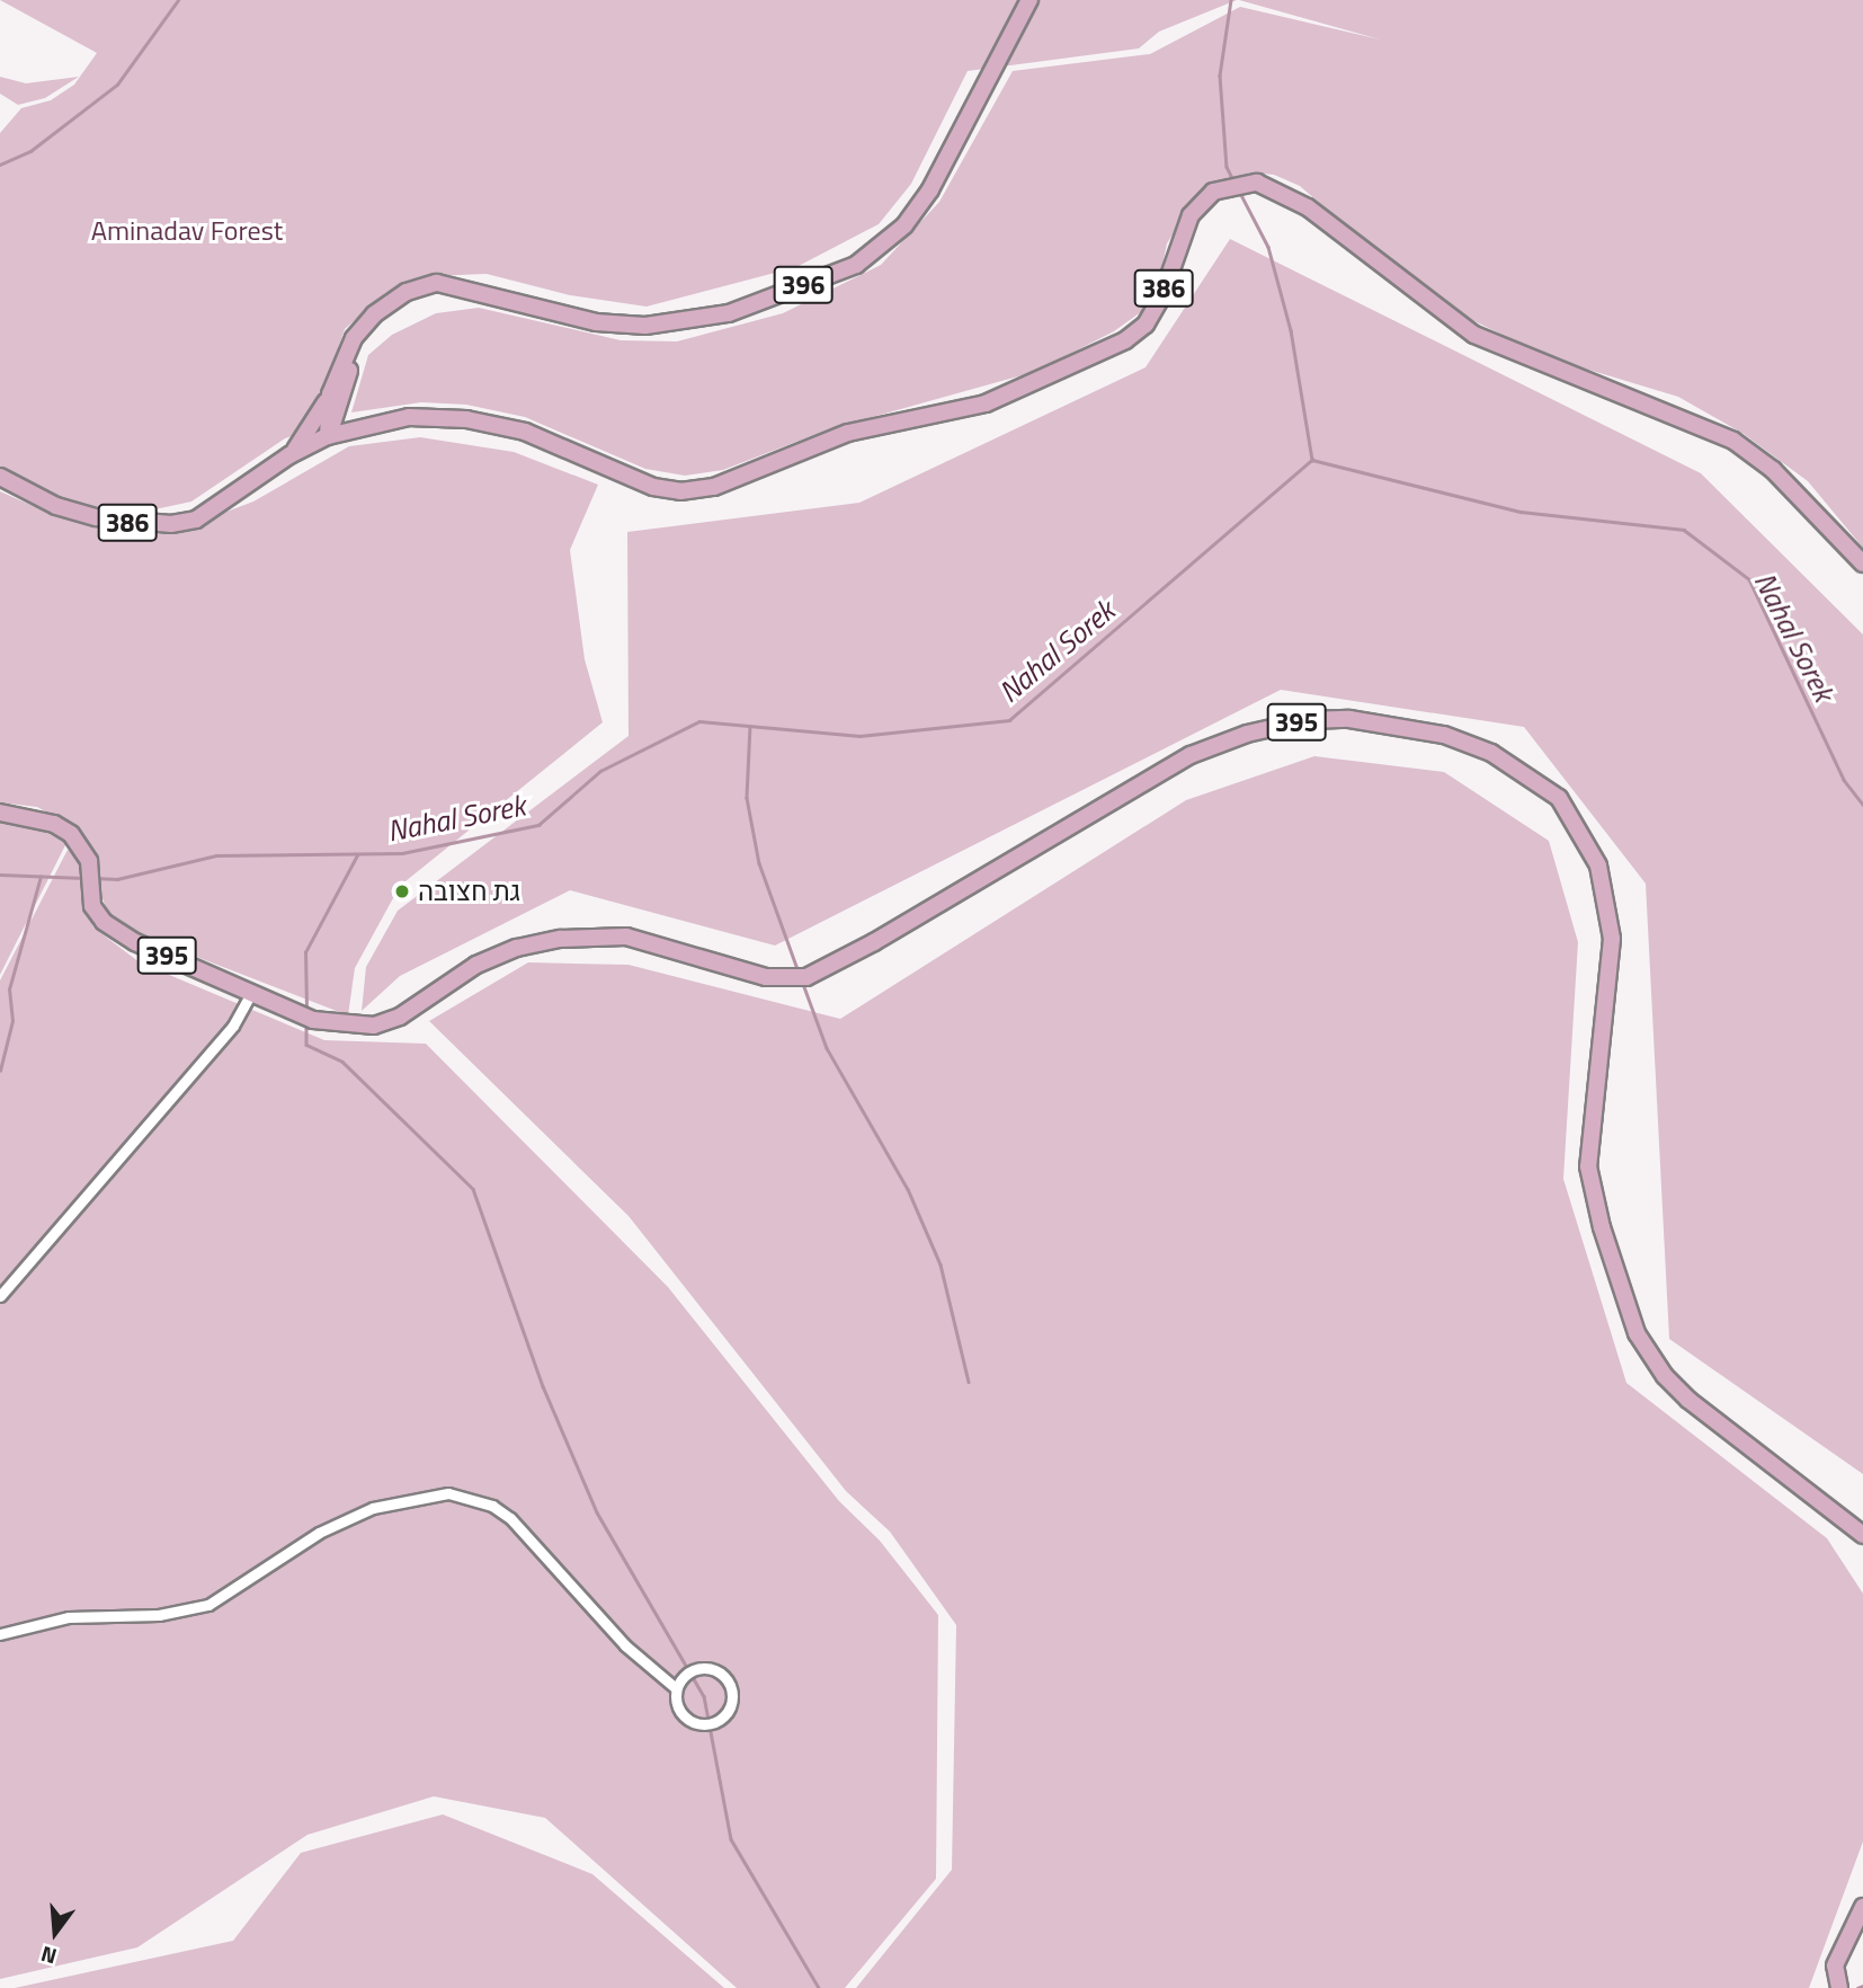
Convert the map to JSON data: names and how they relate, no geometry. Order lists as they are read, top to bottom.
{
  "streets": {
    "main road": ["396", "386", "395"]
  },
  "water": ["Nahal Sorek"],
  "parks": ["Aminadav Forest"],
  "places": ["גת חצובה"],
  "north": "bottom"
}
